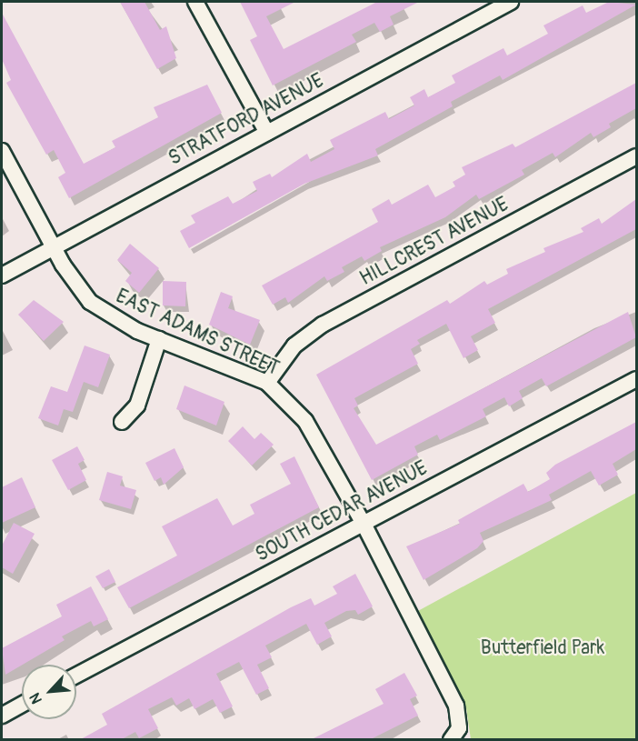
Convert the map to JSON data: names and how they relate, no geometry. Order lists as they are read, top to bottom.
{
  "streets": {
    "street": [
      "STRATFORD AVENUE",
      "HILLCREST AVENUE",
      "EAST ADAMS STREET",
      "SOUTH CEDAR AVENUE"
    ]
  },
  "crossings": [
    ["STRATFORD AVENUE", "EAST ADAMS STREET"],
    ["HILLCREST AVENUE", "EAST ADAMS STREET"],
    ["EAST ADAMS STREET", "SOUTH CEDAR AVENUE"]
  ],
  "parks": ["Butterfield Park"],
  "north": "bottom left"
}
